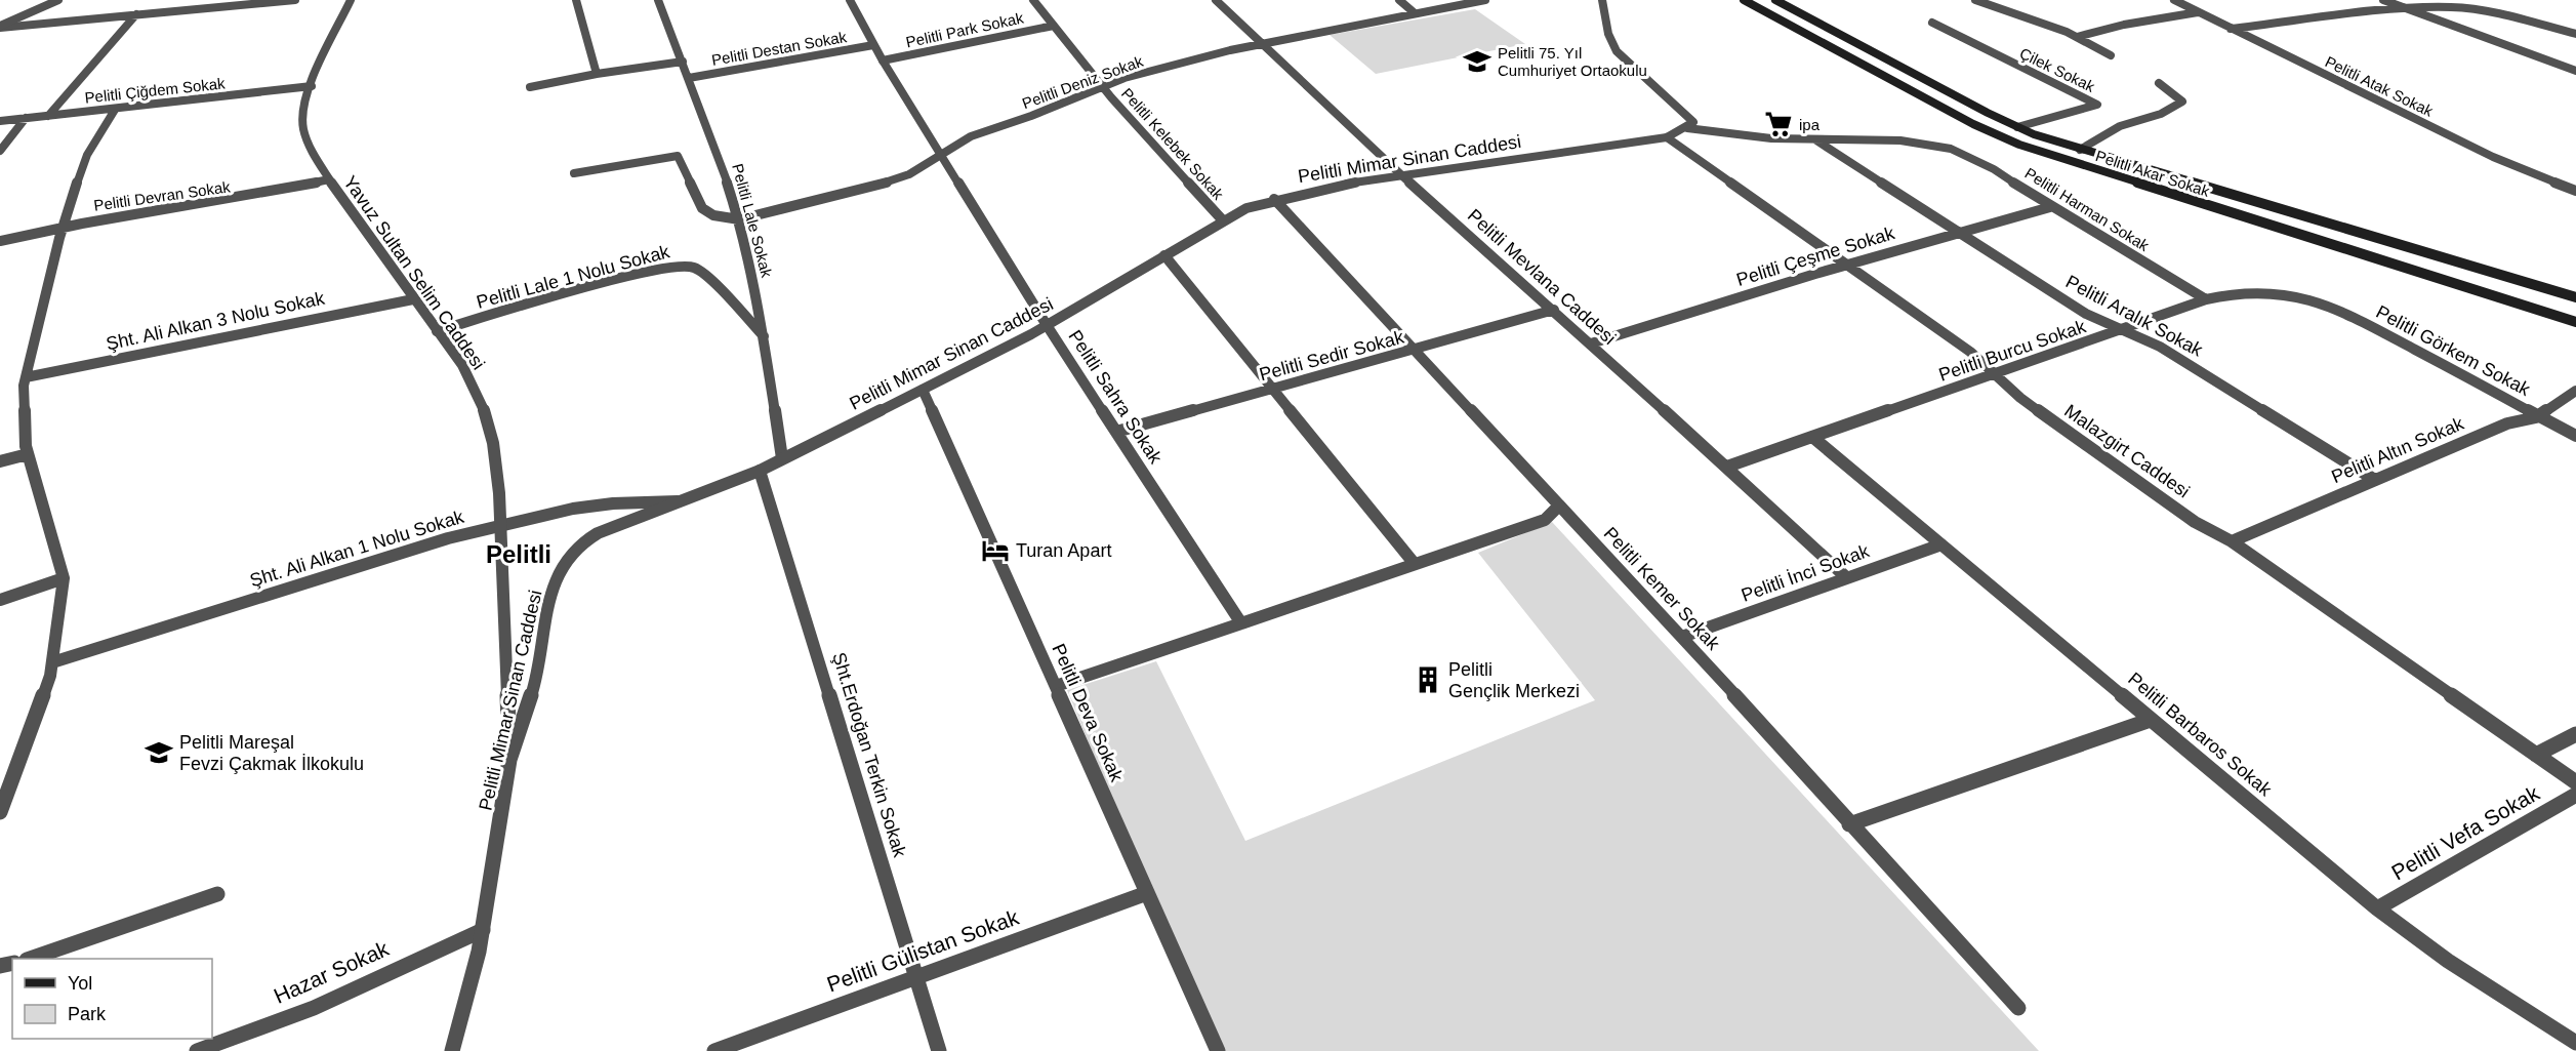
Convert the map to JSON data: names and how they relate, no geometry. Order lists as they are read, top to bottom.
{
  "streets": {
    "main road": ["Pelitli Akar Sokak"],
    "street": [
      "Pelitli Park Sokak",
      "Pelitli Destan Sokak",
      "Çilek Sokak",
      "Pelitli Deniz Sokak",
      "Pelitli Atak Sokak",
      "Pelitli Çiğdem Sokak",
      "Pelitli Kelebek Sokak",
      "Pelitli Mimar Sinan Caddesi",
      "Pelitli Devran Sokak",
      "Pelitli Harman Sokak",
      "Pelitli Lale Sokak",
      "Pelitli Çeşme Sokak",
      "Yavuz Sultan Selim Caddesi",
      "Pelitli Lale 1 Nolu Sokak",
      "Pelitli Mevlana Caddesi",
      "Pelitli Aralık Sokak",
      "Şht. Ali Alkan 3 Nolu Sokak",
      "Pelitli Burcu Sokak",
      "Pelitli Görkem Sokak",
      "Pelitli Sedir Sokak",
      "Pelitli Sahra Sokak",
      "Pelitli Altın Sokak",
      "Malazgirt Caddesi",
      "Şht. Ali Alkan 1 Nolu Sokak",
      "Pelitli İnci Sokak",
      "Pelitli Kemer Sokak",
      "Pelitli Deva Sokak",
      "Pelitli Barbaros Sokak",
      "Şht.Erdoğan Terkin Sokak",
      "Pelitli Vefa Sokak",
      "Pelitli Gülistan Sokak",
      "Hazar Sokak"
    ]
  },
  "crossings": [
    ["Pelitli Park Sokak", "Pelitli Kelebek Sokak"],
    ["Pelitli Park Sokak", "Pelitli Sahra Sokak"],
    ["Pelitli Destan Sokak", "Pelitli Lale Sokak"],
    ["Pelitli Destan Sokak", "Pelitli Sahra Sokak"],
    ["Çilek Sokak", "Pelitli Akar Sokak"],
    ["Pelitli Deniz Sokak", "Pelitli Kelebek Sokak"],
    ["Pelitli Deniz Sokak", "Pelitli Lale Sokak"],
    ["Pelitli Deniz Sokak", "Pelitli Mevlana Caddesi"],
    ["Pelitli Deniz Sokak", "Pelitli Sahra Sokak"],
    ["Pelitli Çiğdem Sokak", "Yavuz Sultan Selim Caddesi"],
    ["Pelitli Kelebek Sokak", "Pelitli Mimar Sinan Caddesi"],
    ["Pelitli Mimar Sinan Caddesi", "Pelitli Harman Sokak"],
    ["Pelitli Mimar Sinan Caddesi", "Pelitli Lale Sokak"],
    ["Pelitli Mimar Sinan Caddesi", "Yavuz Sultan Selim Caddesi"],
    ["Pelitli Mimar Sinan Caddesi", "Pelitli Mevlana Caddesi"],
    ["Pelitli Mimar Sinan Caddesi", "Pelitli Sahra Sokak"],
    ["Pelitli Mimar Sinan Caddesi", "Malazgirt Caddesi"],
    ["Pelitli Mimar Sinan Caddesi", "Şht. Ali Alkan 1 Nolu Sokak"],
    ["Pelitli Mimar Sinan Caddesi", "Pelitli Kemer Sokak"],
    ["Pelitli Mimar Sinan Caddesi", "Pelitli Deva Sokak"],
    ["Pelitli Mimar Sinan Caddesi", "Şht.Erdoğan Terkin Sokak"],
    ["Pelitli Mimar Sinan Caddesi", "Hazar Sokak"],
    ["Pelitli Devran Sokak", "Yavuz Sultan Selim Caddesi"],
    ["Pelitli Harman Sokak", "Pelitli Çeşme Sokak"],
    ["Pelitli Harman Sokak", "Pelitli Aralık Sokak"],
    ["Pelitli Harman Sokak", "Pelitli Burcu Sokak"],
    ["Pelitli Lale Sokak", "Pelitli Lale 1 Nolu Sokak"],
    ["Pelitli Çeşme Sokak", "Pelitli Mevlana Caddesi"],
    ["Pelitli Çeşme Sokak", "Pelitli Aralık Sokak"],
    ["Pelitli Çeşme Sokak", "Malazgirt Caddesi"],
    ["Yavuz Sultan Selim Caddesi", "Pelitli Lale 1 Nolu Sokak"],
    ["Yavuz Sultan Selim Caddesi", "Şht. Ali Alkan 3 Nolu Sokak"],
    ["Yavuz Sultan Selim Caddesi", "Şht. Ali Alkan 1 Nolu Sokak"],
    ["Pelitli Mevlana Caddesi", "Pelitli Burcu Sokak"],
    ["Pelitli Mevlana Caddesi", "Pelitli Sedir Sokak"],
    ["Pelitli Mevlana Caddesi", "Pelitli İnci Sokak"],
    ["Pelitli Aralık Sokak", "Pelitli Burcu Sokak"],
    ["Pelitli Aralık Sokak", "Pelitli Altın Sokak"],
    ["Pelitli Burcu Sokak", "Pelitli Görkem Sokak"],
    ["Pelitli Burcu Sokak", "Malazgirt Caddesi"],
    ["Pelitli Burcu Sokak", "Pelitli Barbaros Sokak"],
    ["Pelitli Görkem Sokak", "Pelitli Altın Sokak"],
    ["Pelitli Sedir Sokak", "Pelitli Sahra Sokak"],
    ["Pelitli Sedir Sokak", "Pelitli Kemer Sokak"],
    ["Pelitli Altın Sokak", "Malazgirt Caddesi"],
    ["Pelitli İnci Sokak", "Pelitli Kemer Sokak"],
    ["Pelitli İnci Sokak", "Pelitli Barbaros Sokak"],
    ["Pelitli Deva Sokak", "Pelitli Gülistan Sokak"],
    ["Pelitli Barbaros Sokak", "Pelitli Vefa Sokak"],
    ["Şht.Erdoğan Terkin Sokak", "Pelitli Gülistan Sokak"]
  ],
  "districts": ["Pelitli"],
  "places": {
    "school or university": ["Pelitli 75. Yıl Cumhuriyet Ortaokulu", "Pelitli Mareşal Fevzi Çakmak İlkokulu"],
    "supermarket": ["ipa"],
    "hotel": ["Turan Apart"],
    "building": ["Pelitli Gençlik Merkezi"]
  },
  "legend": ["Yol", "Park"]
}
